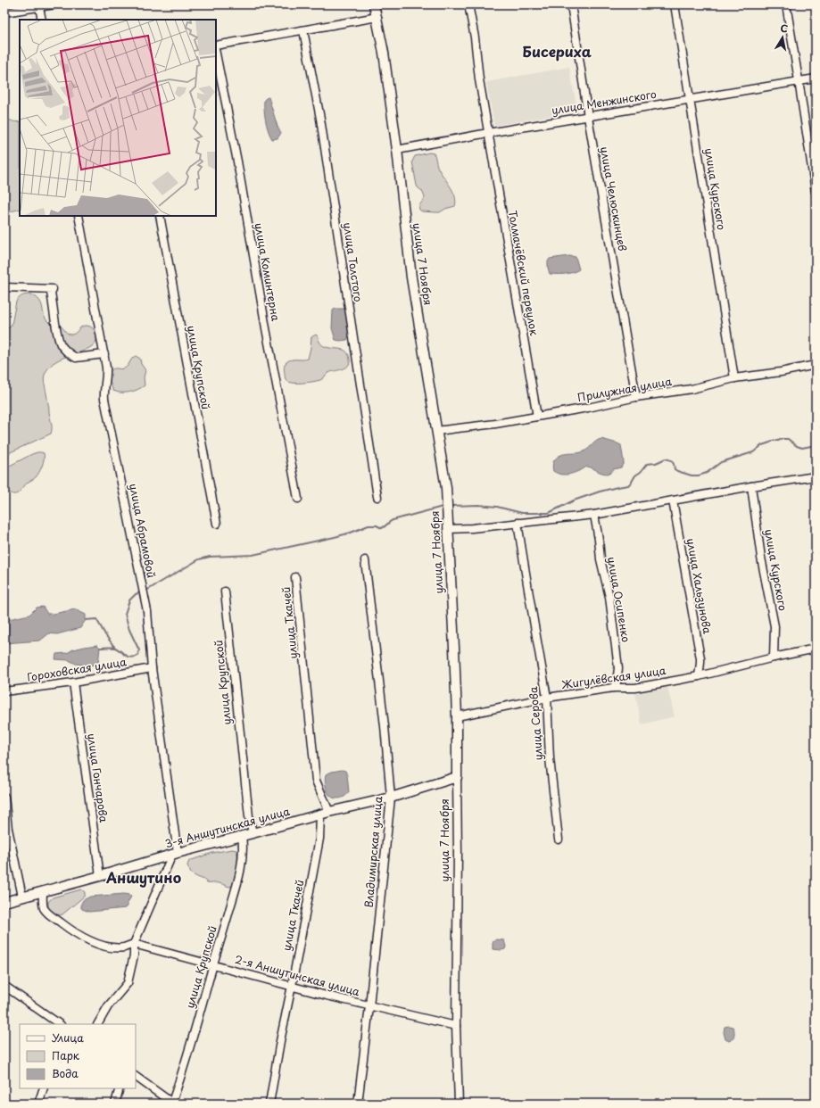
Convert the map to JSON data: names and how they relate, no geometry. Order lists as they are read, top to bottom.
{
  "streets": {
    "street": [
      "улица Менжинского",
      "улица Курского",
      "улица Челюскинцев",
      "улица Толстого",
      "улица 7 Ноября",
      "улица Коминтерна",
      "Толмачёвский переулок",
      "улица Крупской",
      "Прилужная улица",
      "улица Абрамовой",
      "улица Хальзунова",
      "улица Осипенко",
      "улица Ткачей",
      "Гороховская улица",
      "Жигулёвская улица",
      "улица Серова",
      "улица Гончарова",
      "3-я Аншутинская улица",
      "Владимирская улица",
      "2-я Аншутинская улица"
    ]
  },
  "crossings": [
    ["улица Менжинского", "улица Курского"],
    ["улица Менжинского", "улица Челюскинцев"],
    ["улица Менжинского", "улица 7 Ноября"],
    ["улица Менжинского", "Толмачёвский переулок"],
    ["улица Курского", "Прилужная улица"],
    ["улица Курского", "Жигулёвская улица"],
    ["улица Челюскинцев", "Прилужная улица"],
    ["улица 7 Ноября", "Прилужная улица"],
    ["улица 7 Ноября", "Жигулёвская улица"],
    ["улица 7 Ноября", "3-я Аншутинская улица"],
    ["улица 7 Ноября", "2-я Аншутинская улица"],
    ["Толмачёвский переулок", "Прилужная улица"],
    ["улица Крупской", "3-я Аншутинская улица"],
    ["улица Крупской", "2-я Аншутинская улица"],
    ["улица Абрамовой", "Гороховская улица"],
    ["улица Абрамовой", "3-я Аншутинская улица"],
    ["улица Хальзунова", "Жигулёвская улица"],
    ["улица Осипенко", "Жигулёвская улица"],
    ["улица Ткачей", "3-я Аншутинская улица"],
    ["улица Ткачей", "2-я Аншутинская улица"],
    ["Гороховская улица", "улица Гончарова"],
    ["Жигулёвская улица", "улица Серова"],
    ["улица Гончарова", "3-я Аншутинская улица"],
    ["3-я Аншутинская улица", "Владимирская улица"],
    ["Владимирская улица", "2-я Аншутинская улица"]
  ],
  "districts": ["Бисериха", "Аншутино"],
  "legend": ["Улица", "Парк", "Вода"],
  "north": "top"
}
